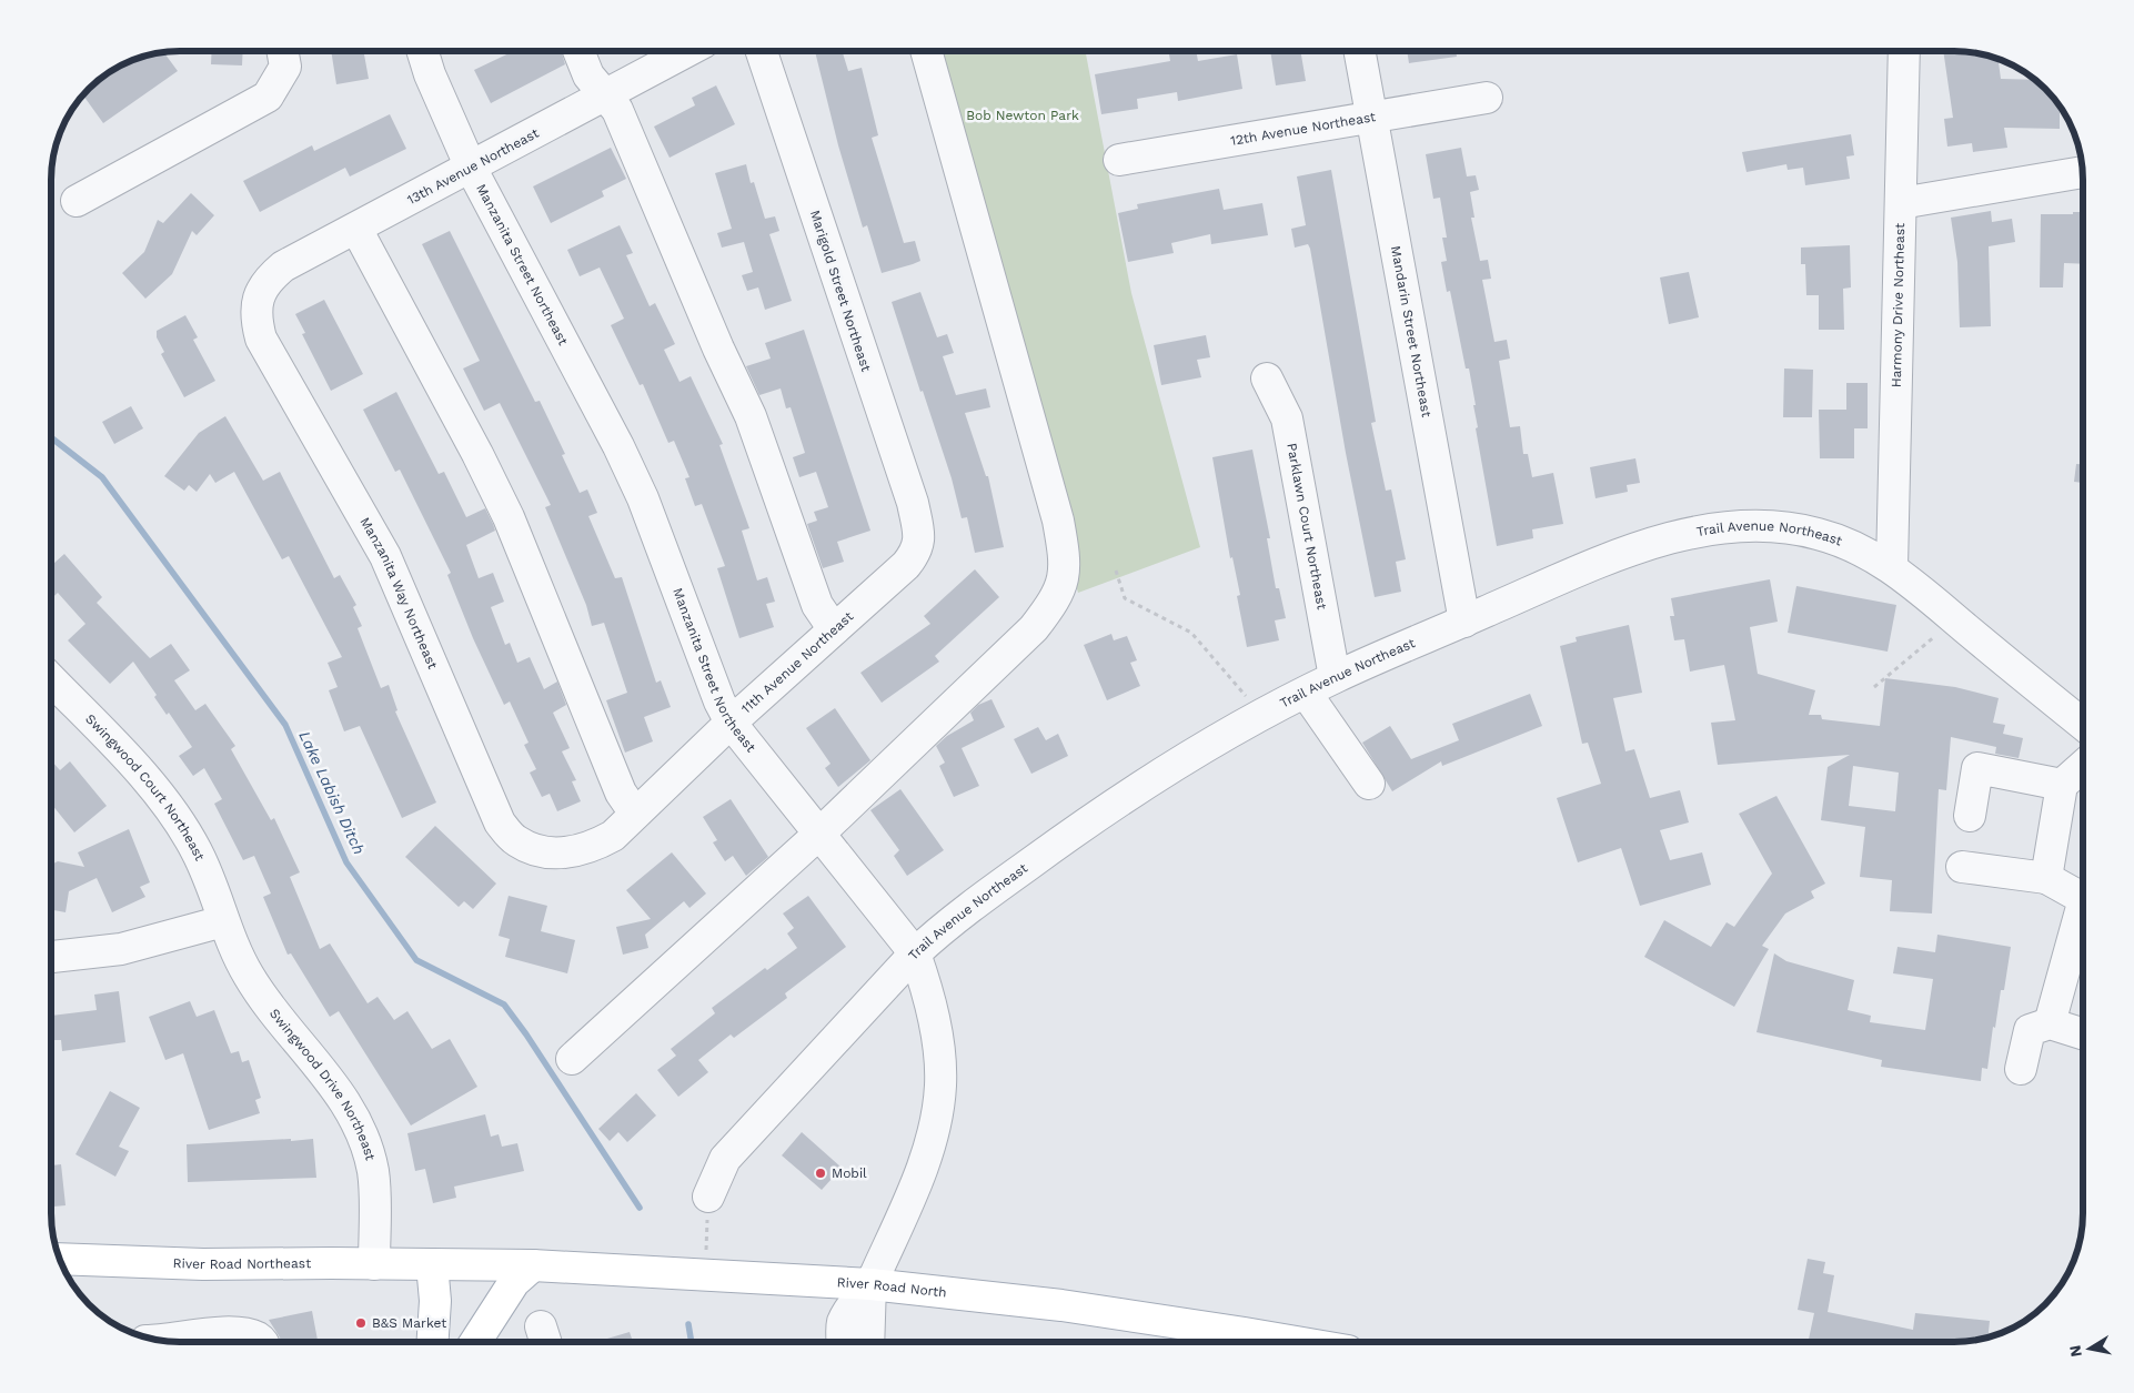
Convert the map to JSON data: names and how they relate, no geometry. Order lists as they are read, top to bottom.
{
  "streets": {
    "main road": ["River Road Northeast", "River Road North"],
    "street": [
      "12th Avenue Northeast",
      "13th Avenue Northeast",
      "Manzanita Street Northeast",
      "Marigold Street Northeast",
      "Harmony Drive Northeast",
      "Mandarin Street Northeast",
      "Parklawn Court Northeast",
      "Trail Avenue Northeast",
      "Manzanita Way Northeast",
      "11th Avenue Northeast",
      "Swingwood Court Northeast",
      "Swingwood Drive Northeast"
    ]
  },
  "crossings": [
    ["12th Avenue Northeast", "Mandarin Street Northeast"],
    ["13th Avenue Northeast", "Manzanita Street Northeast"],
    ["13th Avenue Northeast", "Manzanita Way Northeast"],
    ["Manzanita Street Northeast", "Trail Avenue Northeast"],
    ["Manzanita Street Northeast", "11th Avenue Northeast"],
    ["Manzanita Street Northeast", "River Road North"],
    ["Marigold Street Northeast", "11th Avenue Northeast"],
    ["Harmony Drive Northeast", "Trail Avenue Northeast"],
    ["Mandarin Street Northeast", "Trail Avenue Northeast"],
    ["Parklawn Court Northeast", "Trail Avenue Northeast"],
    ["Manzanita Way Northeast", "11th Avenue Northeast"],
    ["Swingwood Court Northeast", "Swingwood Drive Northeast"],
    ["Swingwood Drive Northeast", "River Road Northeast"],
    ["River Road Northeast", "River Road North"]
  ],
  "water": ["Lake Labish Ditch"],
  "parks": ["Bob Newton Park"],
  "places": ["Mobil", "B&S Market"],
  "north": "left"
}
